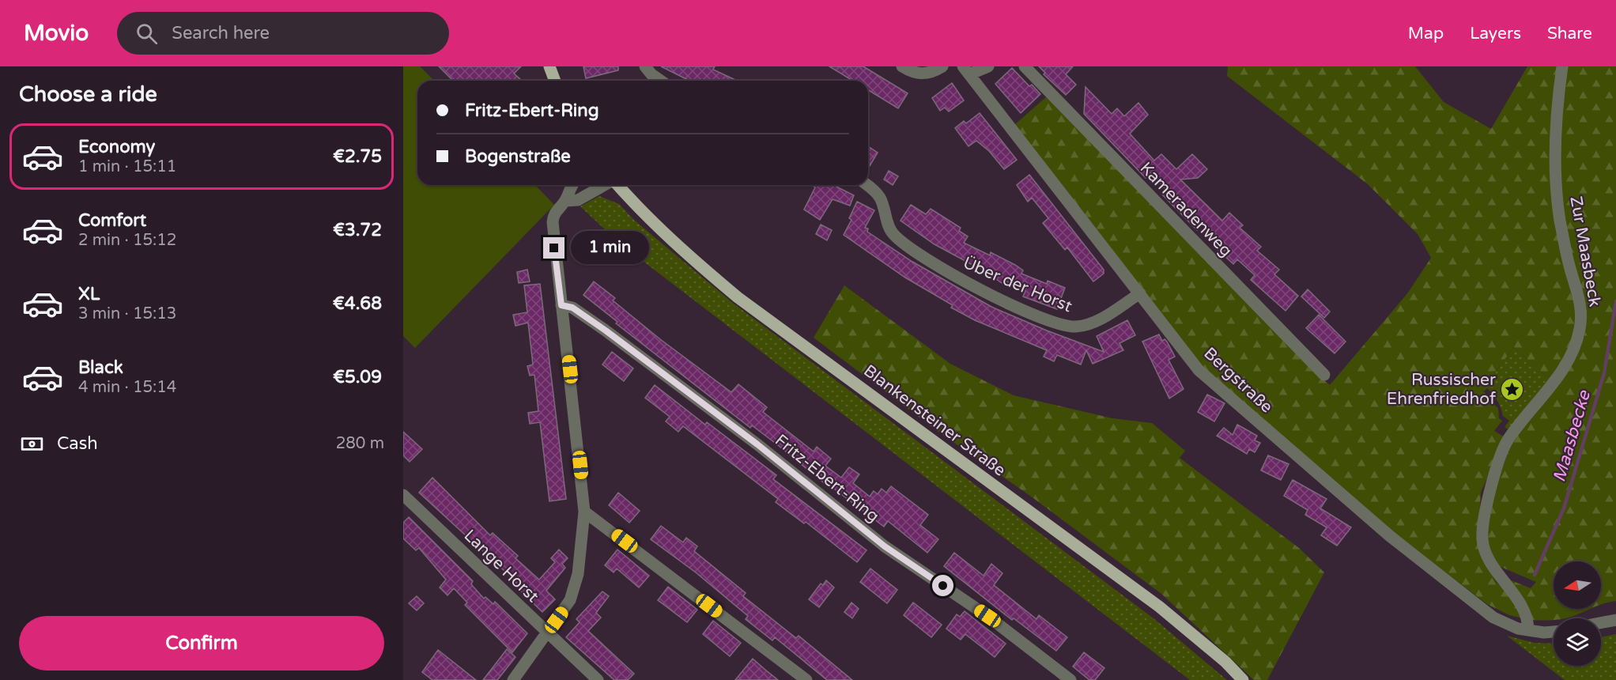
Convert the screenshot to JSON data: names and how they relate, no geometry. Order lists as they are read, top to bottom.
{
  "streets": {
    "main road": ["Blankensteiner Straße"],
    "street": [
      "Kameradenweg",
      "Zur Maasbeck",
      "Über der Horst",
      "Bergstraße",
      "Fritz-Ebert-Ring",
      "Lange Horst"
    ]
  },
  "crossings": [
    ["Zur Maasbeck", "Bergstraße"],
    ["Über der Horst", "Bergstraße"]
  ],
  "water": ["Maasbecke"],
  "places": {
    "place": ["Russischer Ehrenfriedhof"]
  },
  "north": "left",
  "page": {
    "header": "Movio",
    "search": "Search here",
    "nav": ["Map", "Layers", "Share"],
    "heading": "Choose a ride",
    "banner": ["Fritz-Ebert-Ring", "Bogenstraße"],
    "list": [
      {
        "name": "Economy",
        "note": "1 min · 15:11",
        "value": "€2.75"
      },
      {
        "name": "Comfort",
        "note": "2 min · 15:12",
        "value": "€3.72"
      },
      {
        "name": "XL",
        "note": "3 min · 15:13",
        "value": "€4.68"
      },
      {
        "name": "Black",
        "note": "4 min · 15:14",
        "value": "€5.09"
      }
    ],
    "bubble": "1 min",
    "pay": ["Cash", "280 m"],
    "buttons": "Confirm"
  }
}
